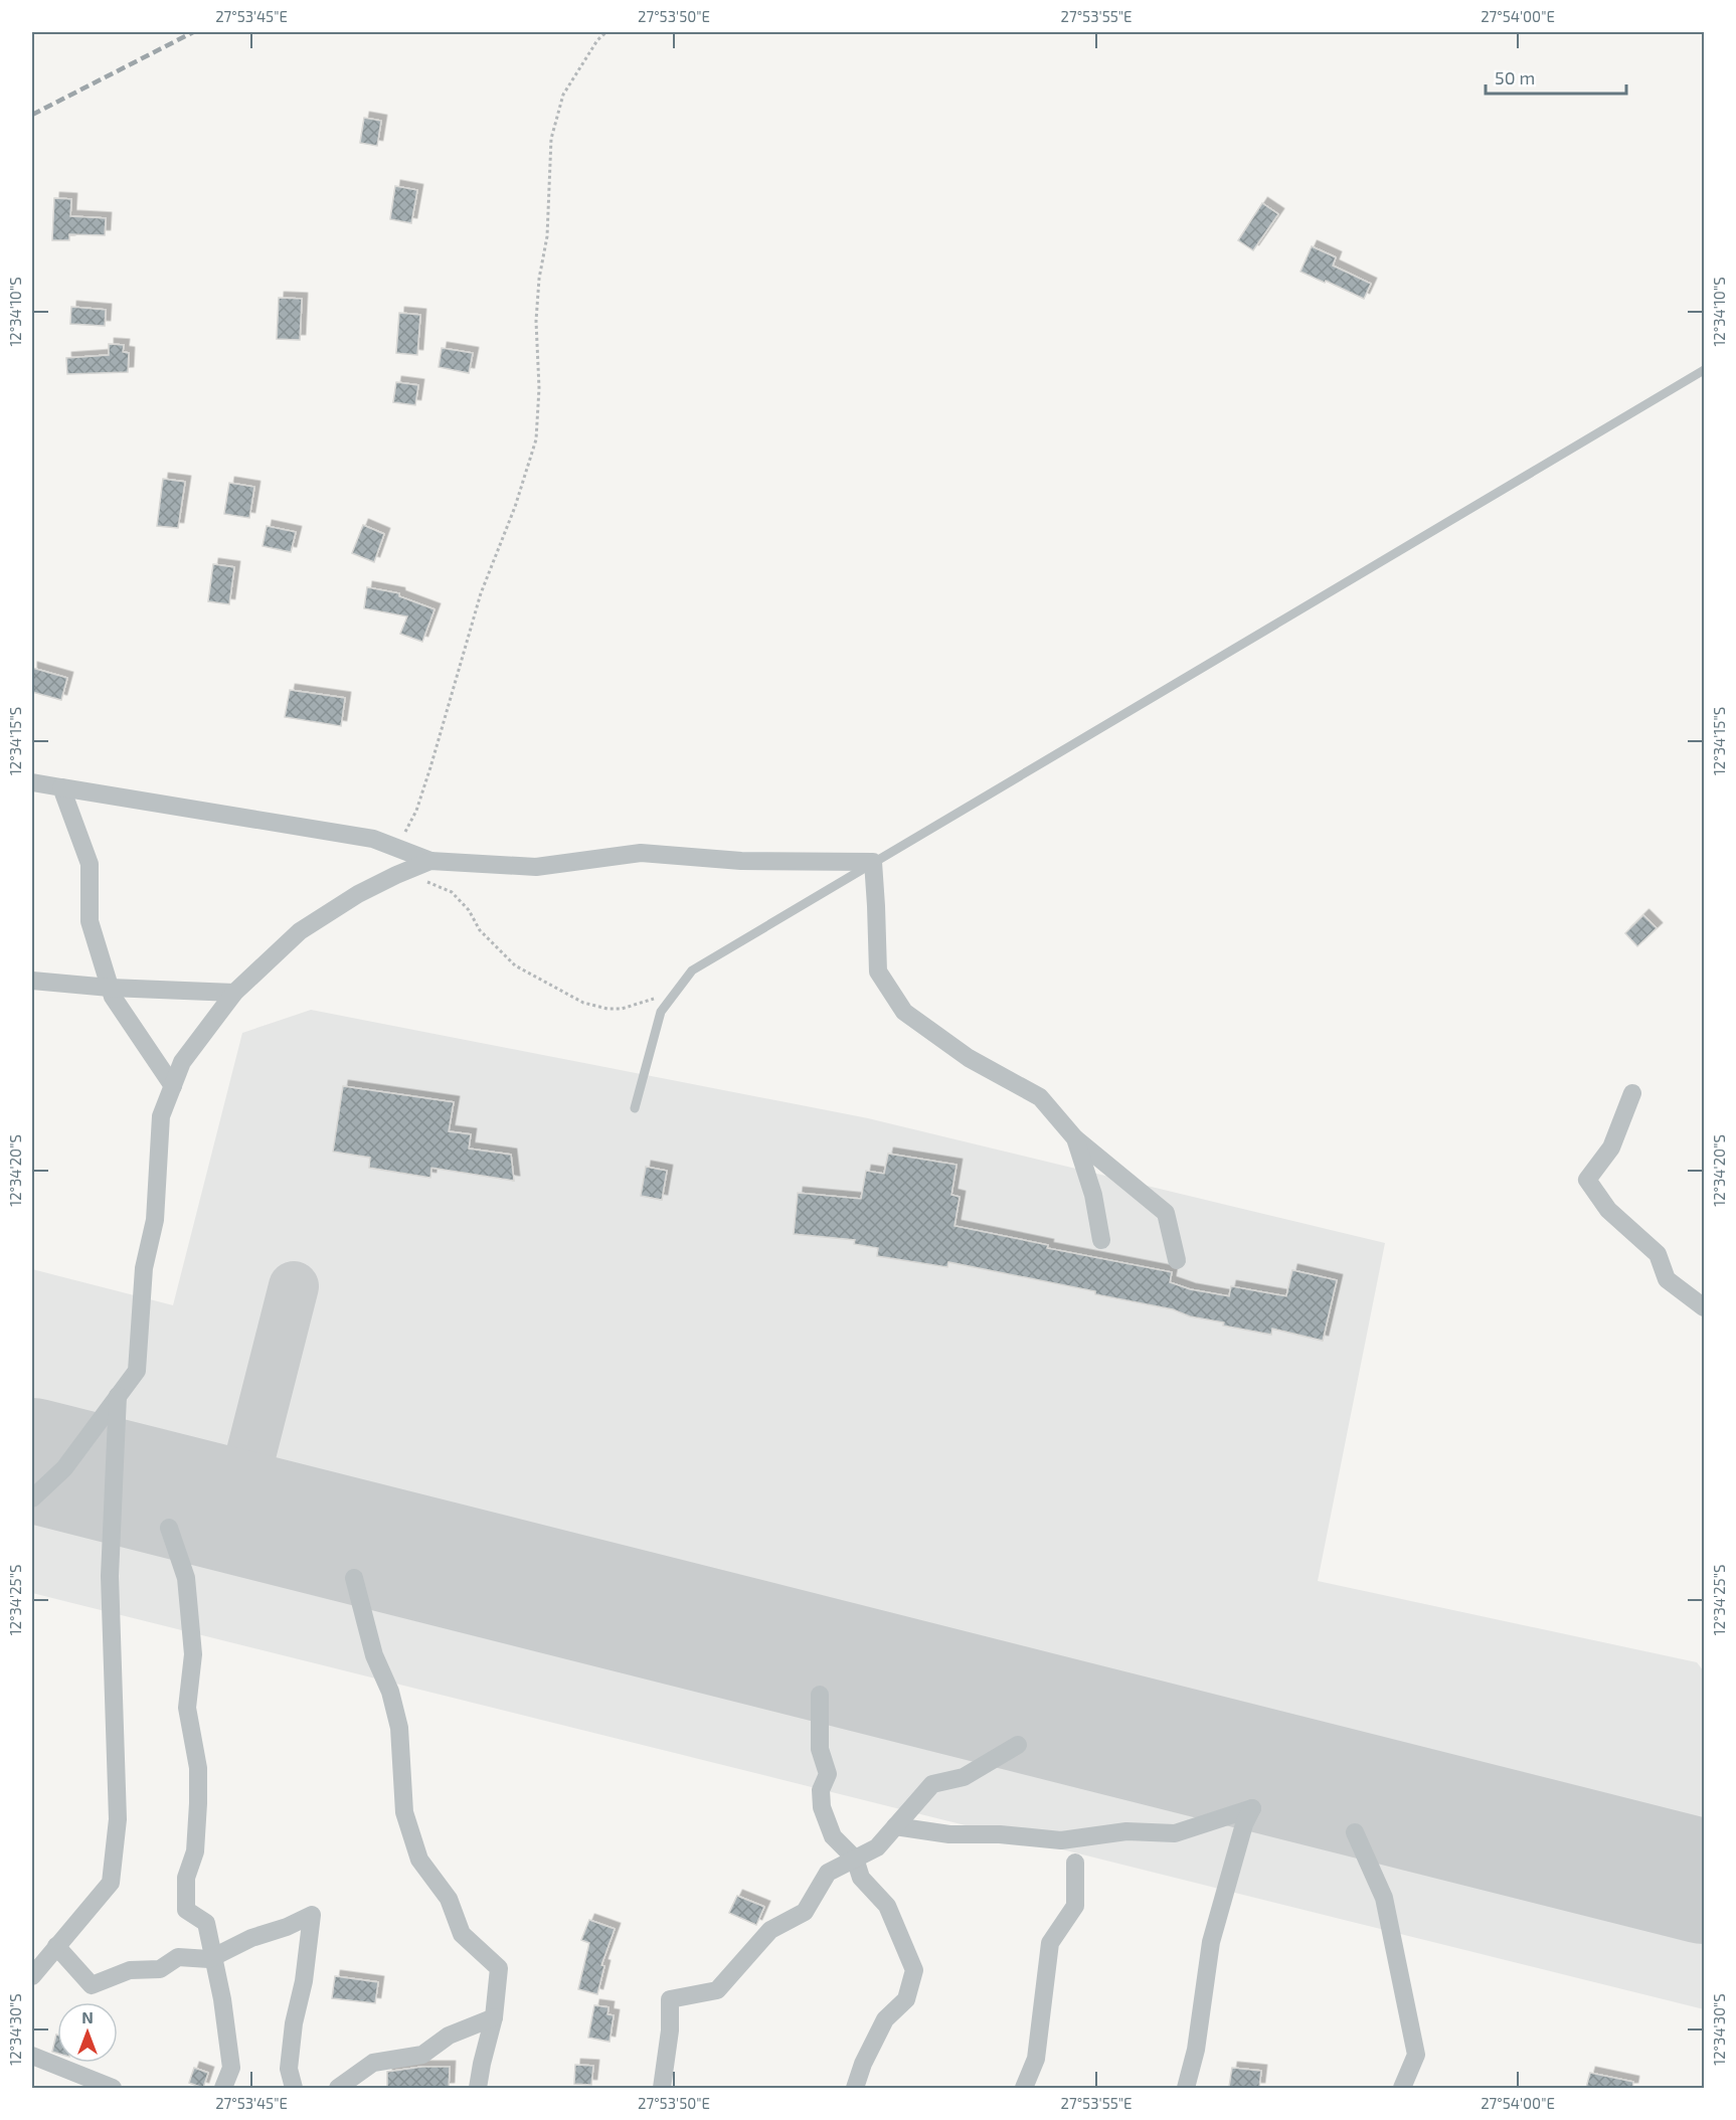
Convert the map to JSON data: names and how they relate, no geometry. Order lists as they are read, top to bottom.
{
  "scale_bar": "50 m",
  "north": "top",
  "coordinates": [
    "27°53'45\"E",
    "27°53'50\"E",
    "27°53'55\"E",
    "27°54'00\"E",
    "12°34'10\"S",
    "12°34'15\"S",
    "12°34'20\"S",
    "12°34'25\"S",
    "12°34'30\"S"
  ]
}
